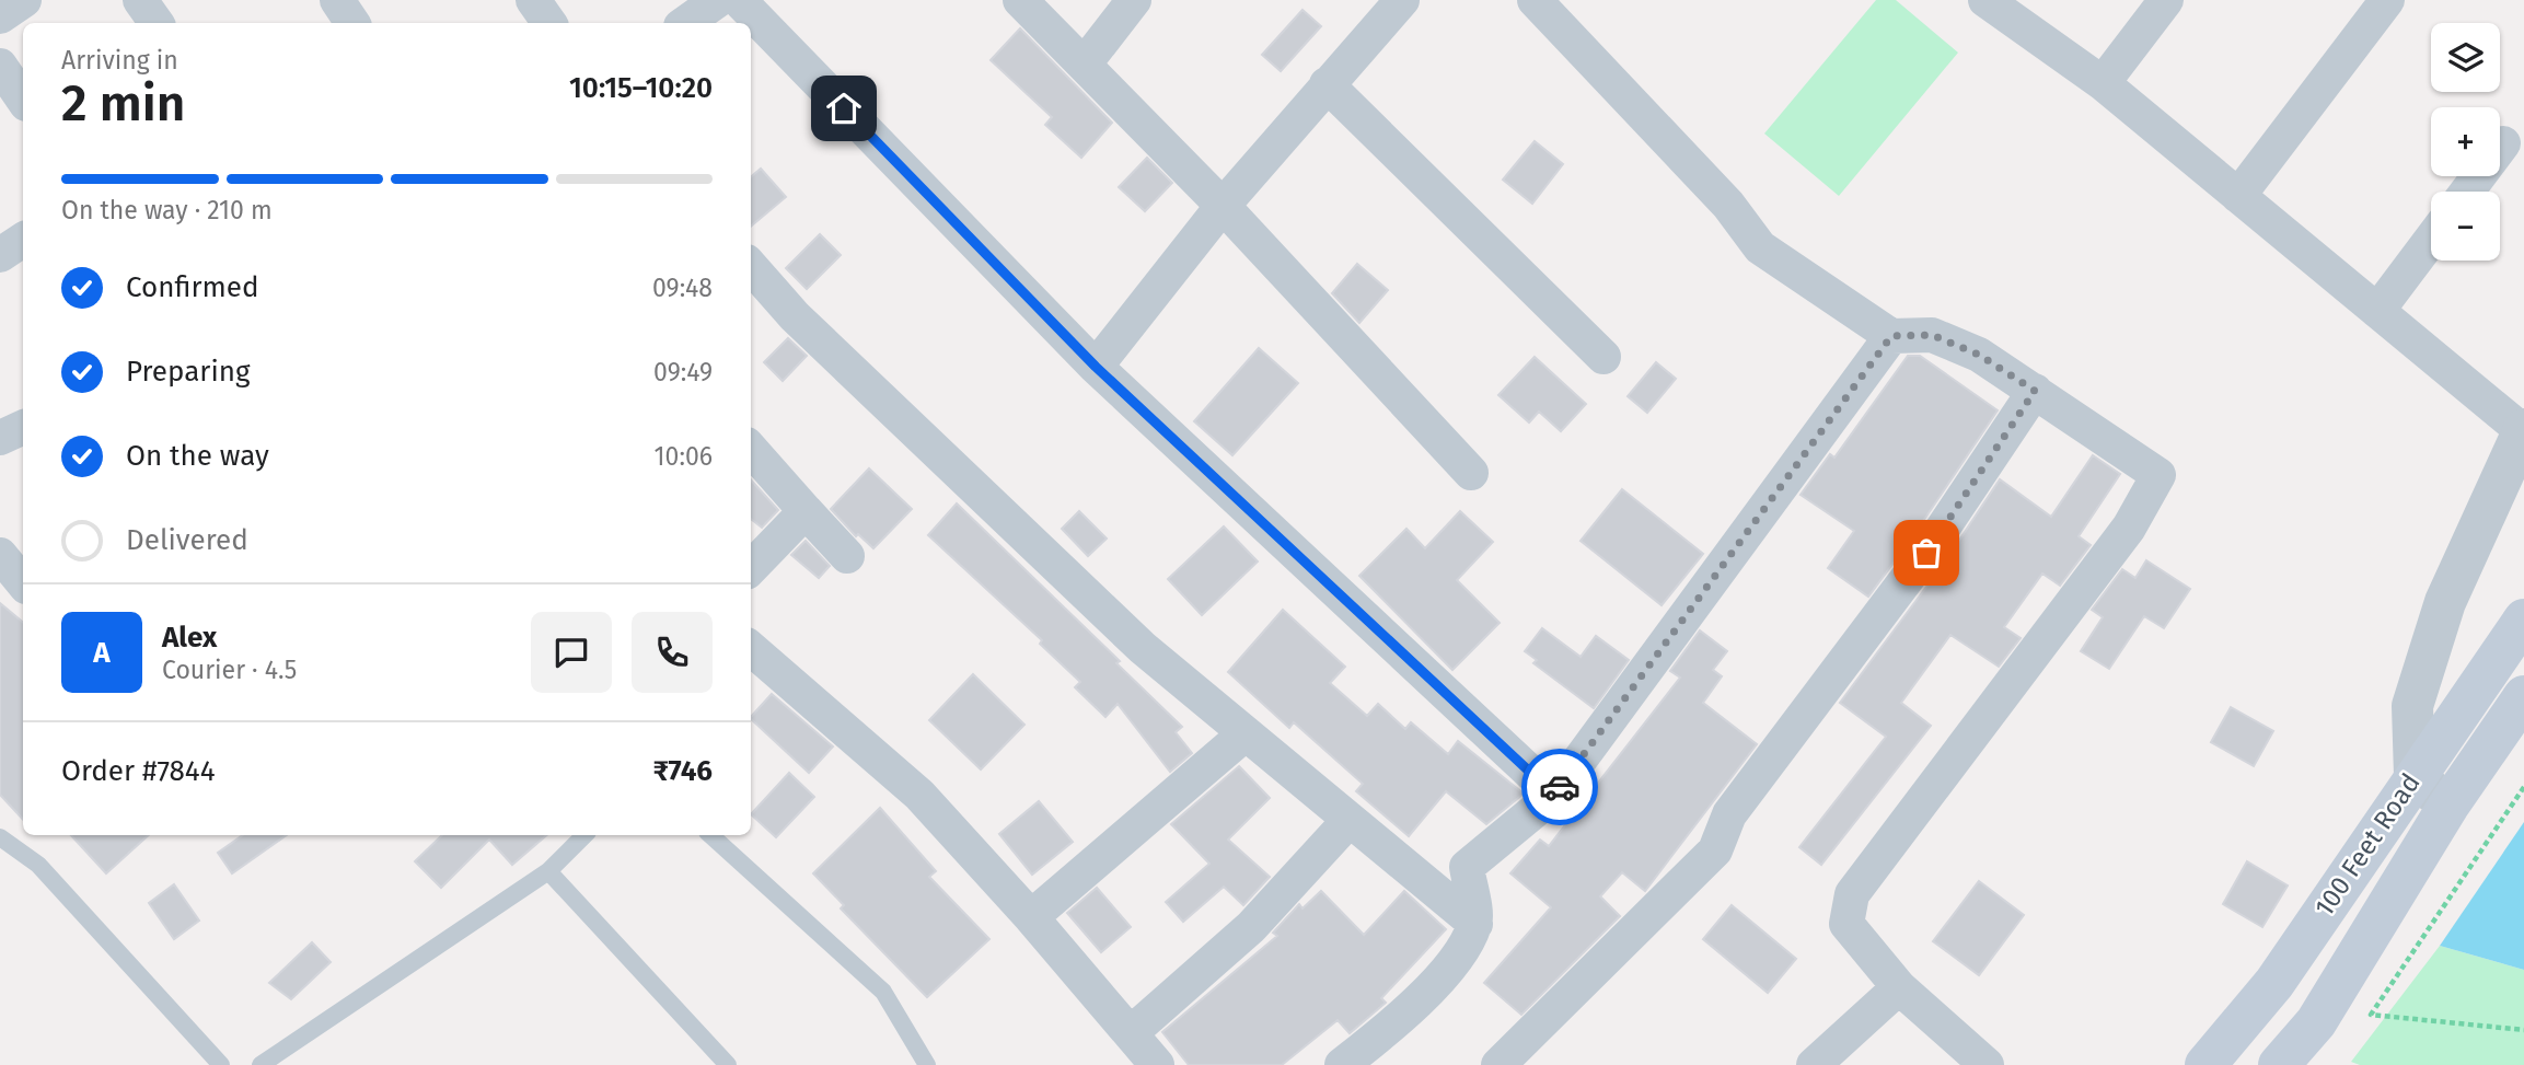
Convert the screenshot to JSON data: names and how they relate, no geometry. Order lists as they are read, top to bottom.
{
  "streets": {
    "main road": ["100 Feet Road"]
  },
  "page": {
    "map_buttons": ["+", "−"],
    "heading": ["2 min", "Arriving in", "10:15–10:20"],
    "panel": [
      "Alex",
      "Courier · 4.5",
      "Order #7844",
      "₹746"
    ],
    "bar": "On the way · 210 m",
    "list": [
      ["Confirmed", "09:48"],
      ["Preparing", "09:49"],
      ["On the way", "10:06"],
      "Delivered"
    ],
    "round": "A"
  }
}
